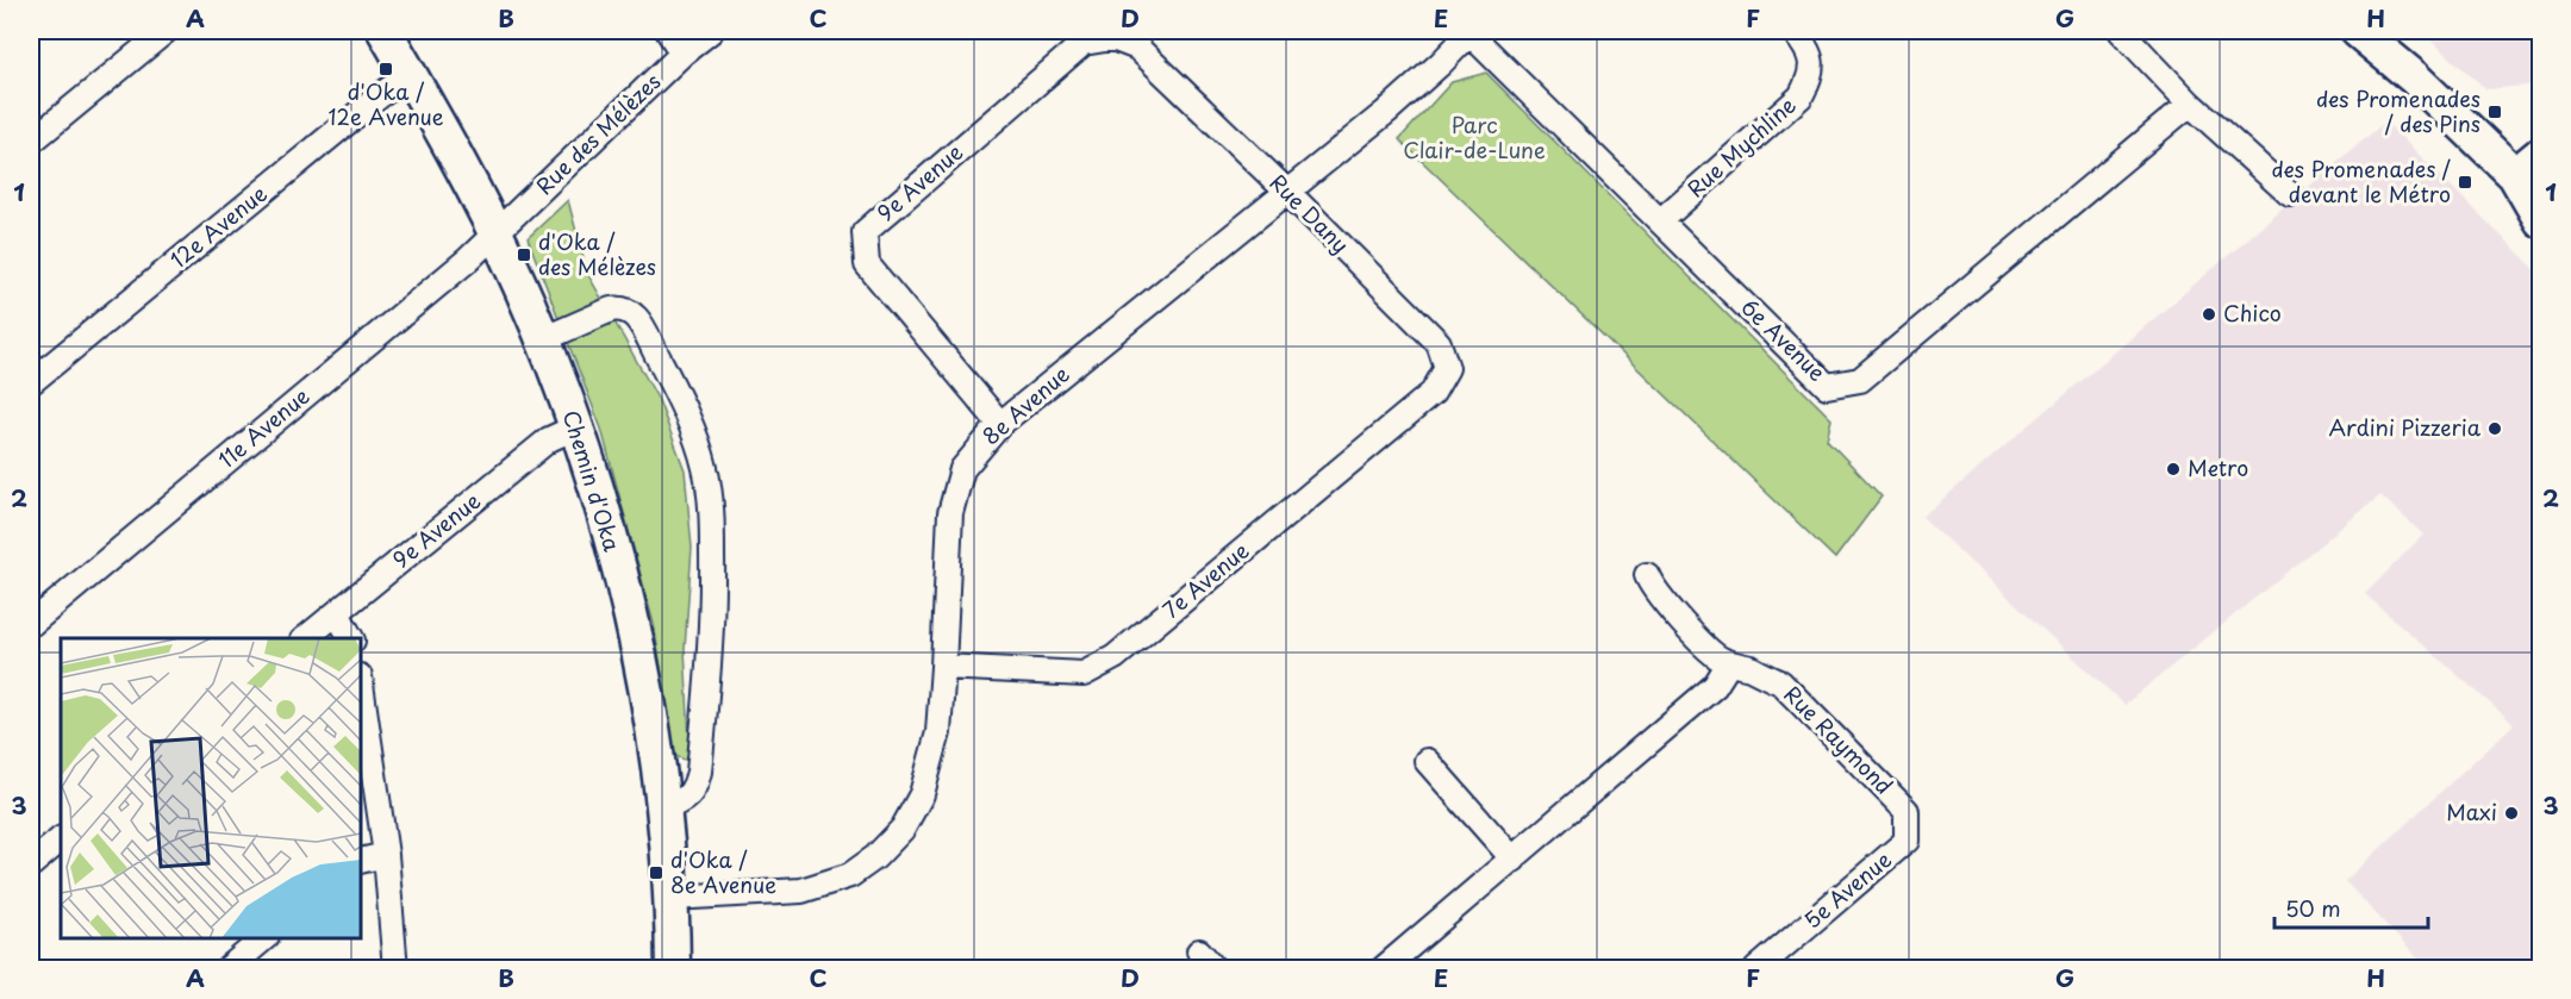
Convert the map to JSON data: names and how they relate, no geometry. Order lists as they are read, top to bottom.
{
  "streets": {
    "main road": ["Chemin d'Oka"],
    "street": [
      "Rue des Mélèzes",
      "Rue Mychline",
      "9e Avenue",
      "Rue Dany",
      "12e Avenue",
      "6e Avenue",
      "8e Avenue",
      "11e Avenue",
      "7e Avenue",
      "Rue Raymond",
      "5e Avenue"
    ]
  },
  "crossings": [
    ["Rue des Mélèzes", "11e Avenue"],
    ["Rue des Mélèzes", "Chemin d'Oka"],
    ["Rue Mychline", "6e Avenue"],
    ["9e Avenue", "Rue Dany"],
    ["9e Avenue", "8e Avenue"],
    ["9e Avenue", "Chemin d'Oka"],
    ["Rue Dany", "8e Avenue"],
    ["Rue Dany", "7e Avenue"],
    ["12e Avenue", "Chemin d'Oka"],
    ["6e Avenue", "8e Avenue"],
    ["8e Avenue", "Chemin d'Oka"],
    ["8e Avenue", "7e Avenue"],
    ["11e Avenue", "Chemin d'Oka"],
    ["Rue Raymond", "5e Avenue"]
  ],
  "parks": ["Parc Clair-de-Lune"],
  "places": {
    "transit": [
      "d'Oka / 12e Avenue",
      "des Promenades / des Pins",
      "des Promenades / devant le Métro",
      "d'Oka / des Mélèzes",
      "d'Oka / 8e Avenue"
    ],
    "other": [
      "Chico",
      "Ardini Pizzeria",
      "Metro",
      "Maxi"
    ]
  },
  "scale_bar": "50 m",
  "grid": {
    "columns": [
      "A",
      "B",
      "C",
      "D",
      "E",
      "F",
      "G",
      "H"
    ],
    "rows": ["1", "2", "3"]
  }
}
